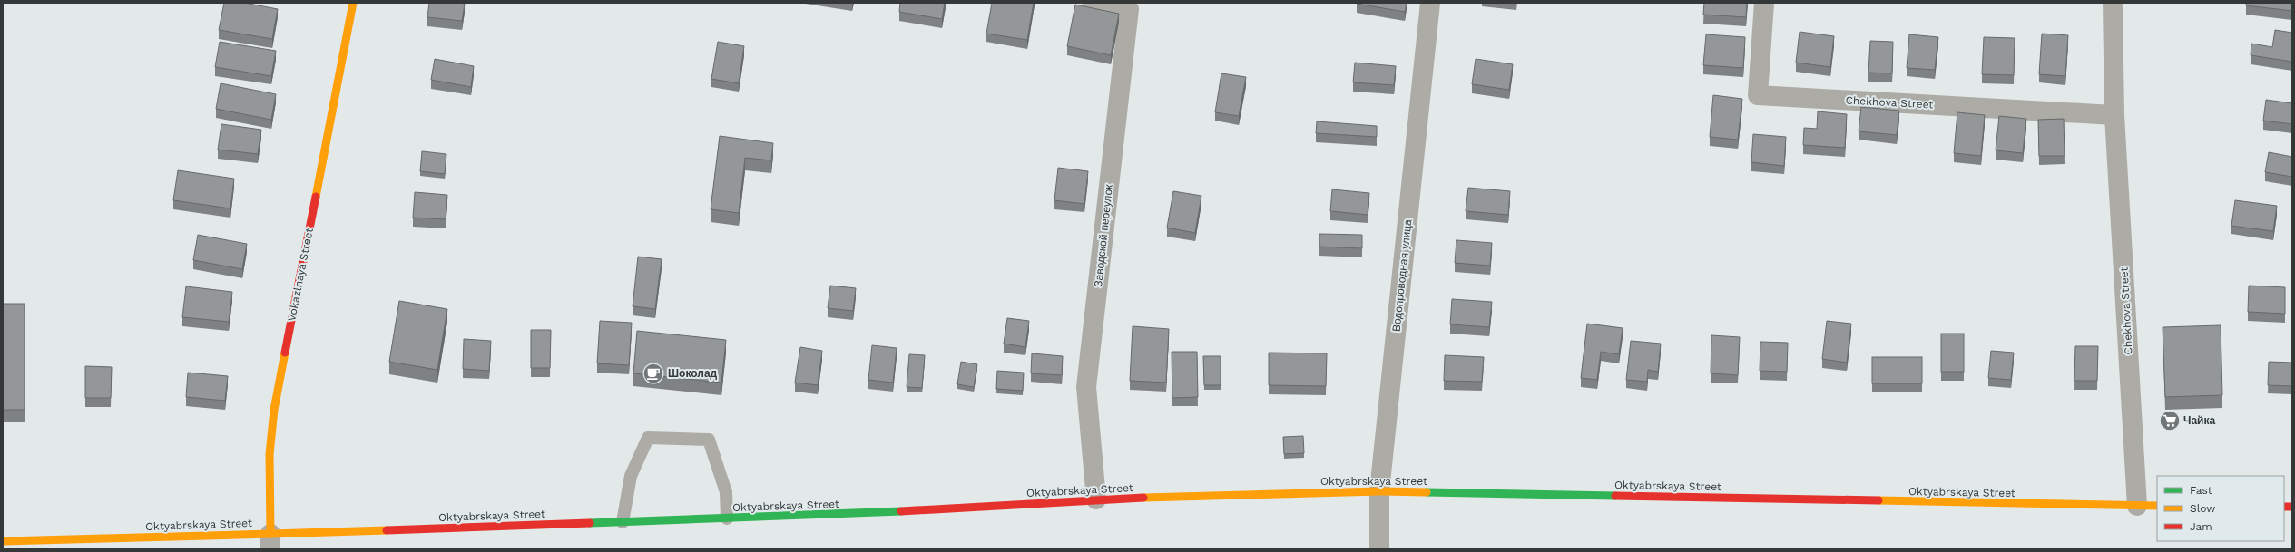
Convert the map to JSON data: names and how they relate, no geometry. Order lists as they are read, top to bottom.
{
  "streets": {
    "main road": ["Vokazlnaya Street", "Oktyabrskaya Street"],
    "street": ["Chekhova Street", "Заводской переулок", "Водопроводная улица"]
  },
  "crossings": [
    ["Chekhova Street", "Oktyabrskaya Street"],
    ["Заводской переулок", "Oktyabrskaya Street"],
    ["Vokazlnaya Street", "Oktyabrskaya Street"],
    ["Водопроводная улица", "Oktyabrskaya Street"]
  ],
  "places": {
    "cafe": ["Шоколад"],
    "supermarket": ["Чайка"]
  },
  "legend": ["Fast", "Slow", "Jam"]
}
